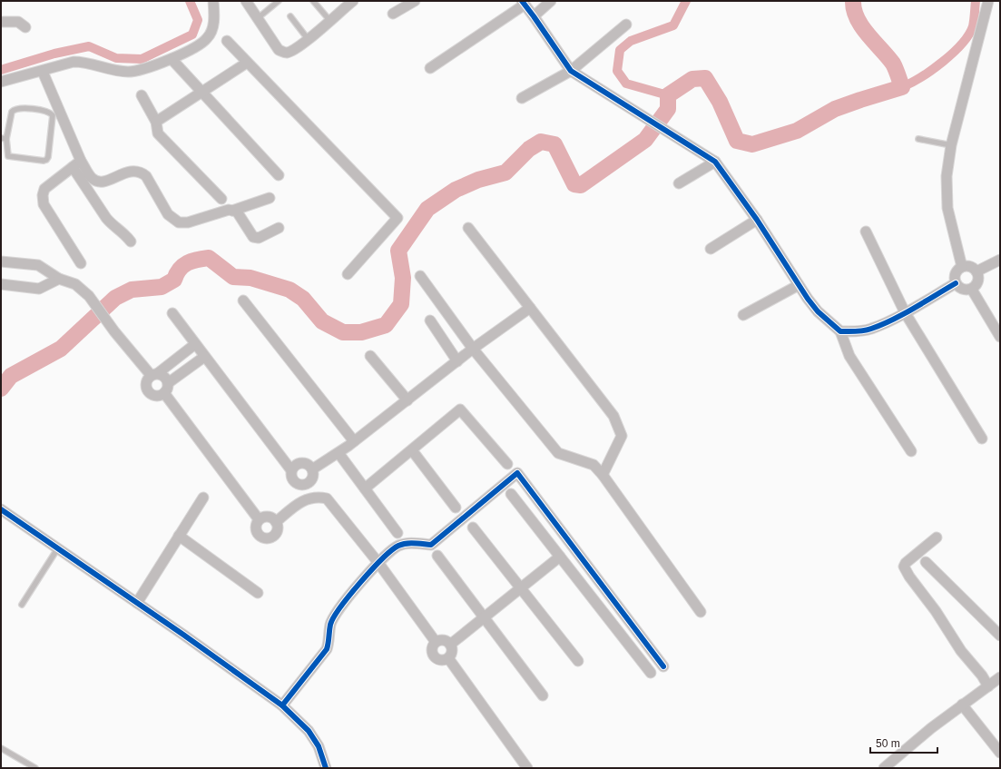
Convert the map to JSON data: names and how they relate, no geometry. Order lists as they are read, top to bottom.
{
  "scale_bar": "50 m"
}
